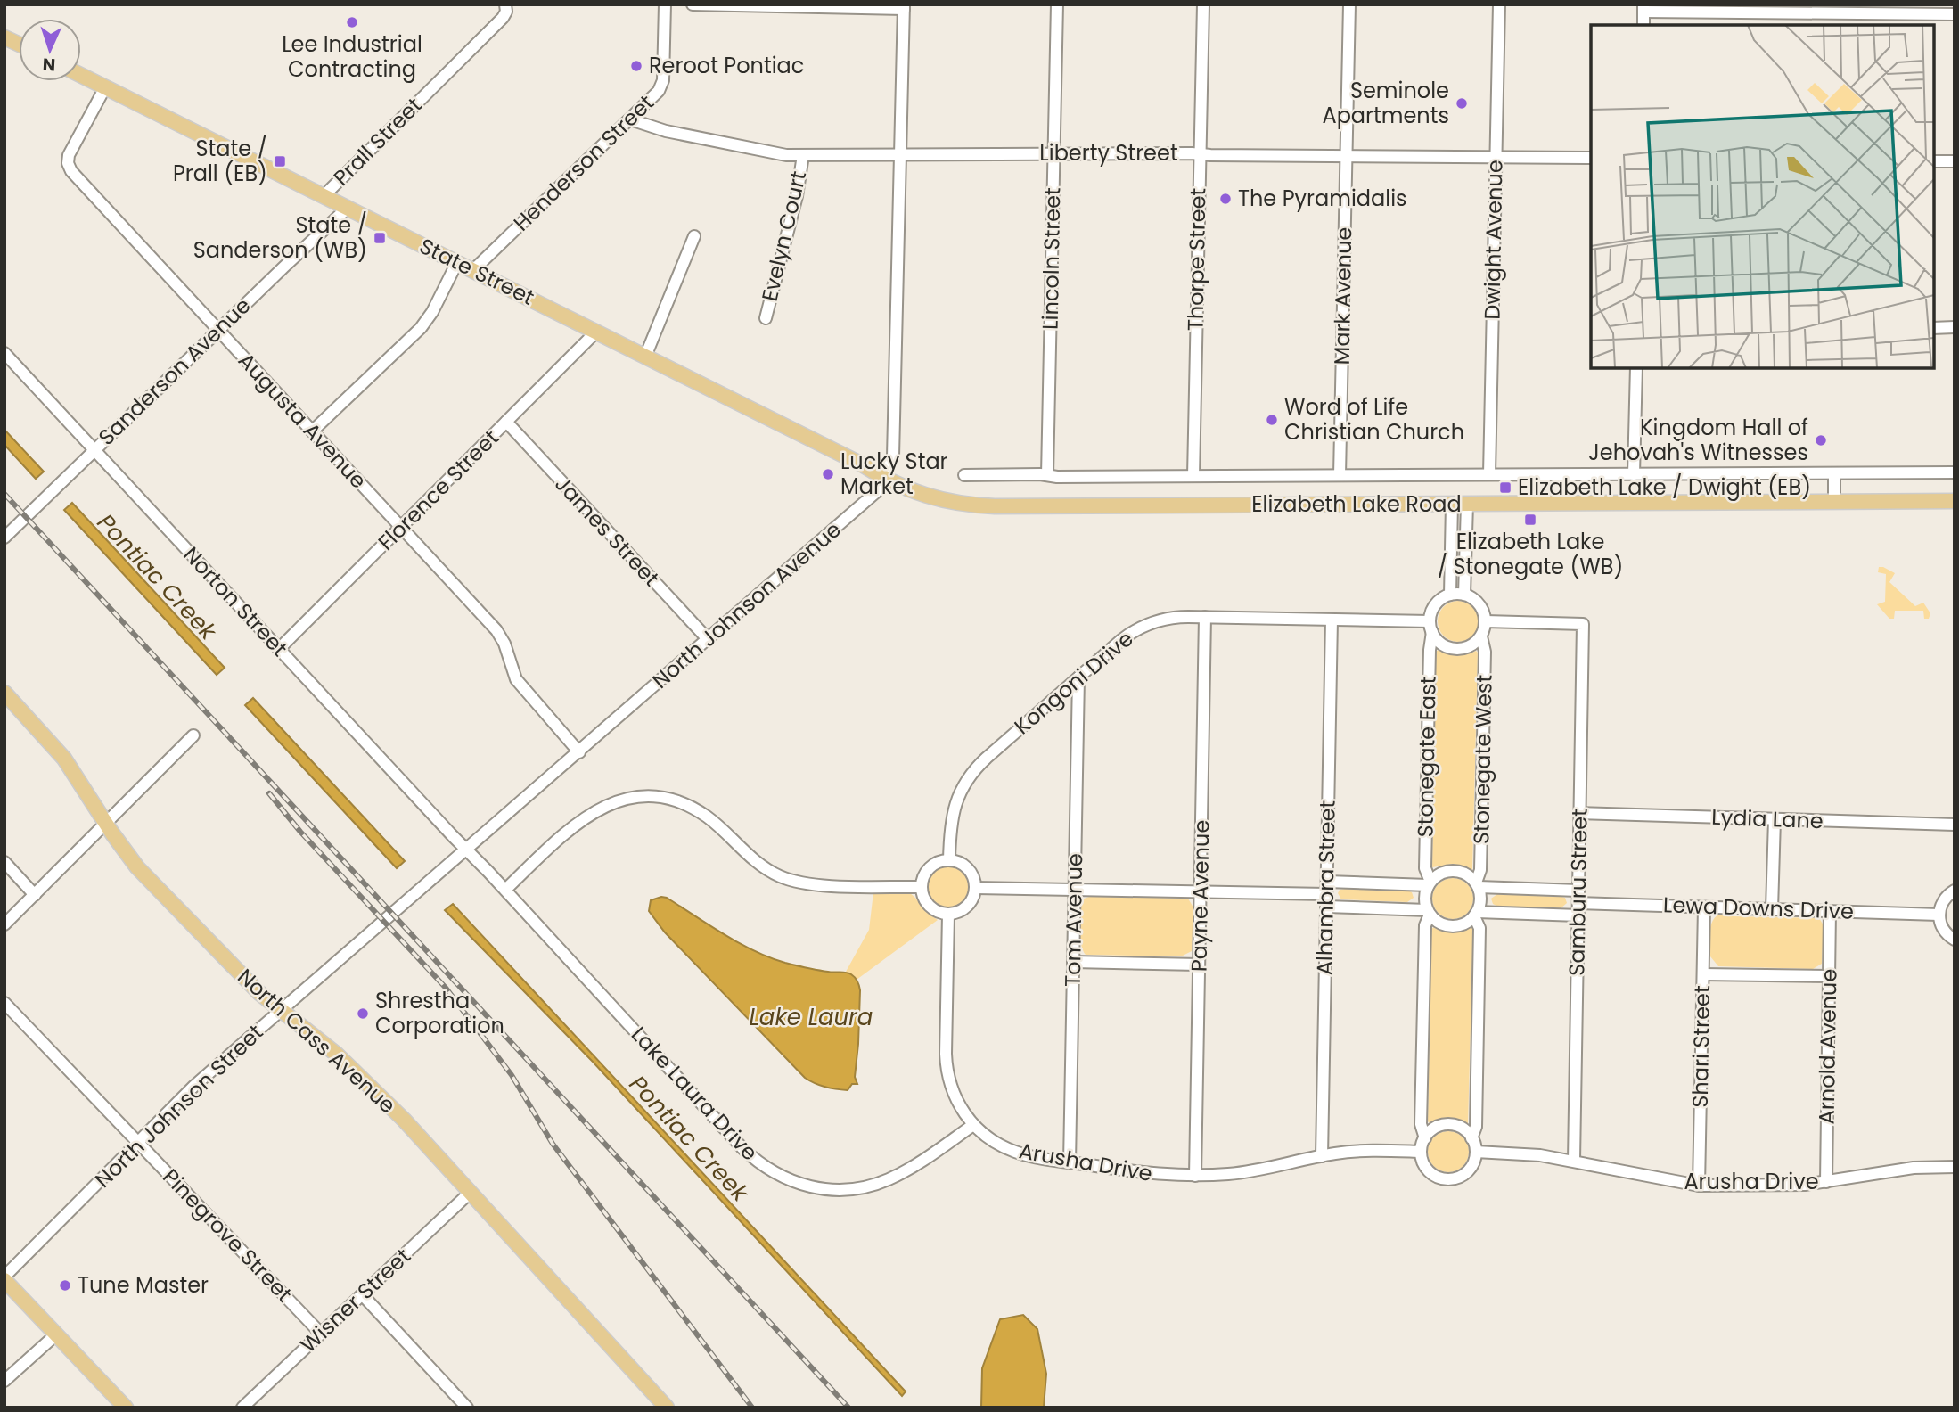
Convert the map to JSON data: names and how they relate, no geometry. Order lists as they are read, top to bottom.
{
  "streets": {
    "main road": ["State Street", "Elizabeth Lake Road", "North Cass Avenue"],
    "street": [
      "Prall Street",
      "Liberty Street",
      "Henderson Street",
      "Evelyn Court",
      "Dwight Avenue",
      "Lincoln Street",
      "Thorpe Street",
      "Mark Avenue",
      "Sanderson Avenue",
      "Augusta Avenue",
      "Florence Street",
      "James Street",
      "Norton Street",
      "North Johnson Avenue",
      "Kongoni Drive",
      "Stonegate East",
      "Stonegate West",
      "Lydia Lane",
      "Alhambra Street",
      "Samburu Street",
      "Payne Avenue",
      "Lewa Downs Drive",
      "Tom Avenue",
      "Shari Street",
      "Arnold Avenue",
      "Lake Laura Drive",
      "North Johnson Street",
      "Arusha Drive",
      "Pinegrove Street",
      "Wisner Street"
    ]
  },
  "crossings": [
    ["Prall Street", "State Street"],
    ["Liberty Street", "Henderson Street"],
    ["Liberty Street", "Evelyn Court"],
    ["Liberty Street", "Dwight Avenue"],
    ["Liberty Street", "Lincoln Street"],
    ["Liberty Street", "Thorpe Street"],
    ["Liberty Street", "Mark Avenue"],
    ["Liberty Street", "North Johnson Avenue"],
    ["Henderson Street", "State Street"],
    ["Dwight Avenue", "Elizabeth Lake Road"],
    ["Lincoln Street", "Elizabeth Lake Road"],
    ["Thorpe Street", "Elizabeth Lake Road"],
    ["State Street", "Sanderson Avenue"],
    ["State Street", "Augusta Avenue"],
    ["State Street", "Florence Street"],
    ["State Street", "Elizabeth Lake Road"],
    ["State Street", "North Johnson Avenue"],
    ["Mark Avenue", "Elizabeth Lake Road"],
    ["Sanderson Avenue", "Augusta Avenue"],
    ["Sanderson Avenue", "Norton Street"],
    ["Augusta Avenue", "Florence Street"],
    ["Augusta Avenue", "North Johnson Avenue"],
    ["Florence Street", "James Street"],
    ["Florence Street", "Norton Street"],
    ["Elizabeth Lake Road", "North Johnson Avenue"],
    ["James Street", "North Johnson Avenue"],
    ["Norton Street", "North Johnson Avenue"],
    ["Norton Street", "Lake Laura Drive"],
    ["North Johnson Avenue", "Lake Laura Drive"],
    ["North Johnson Avenue", "North Johnson Street"],
    ["Kongoni Drive", "Stonegate East"],
    ["Kongoni Drive", "Stonegate West"],
    ["Kongoni Drive", "Alhambra Street"],
    ["Kongoni Drive", "Samburu Street"],
    ["Kongoni Drive", "Payne Avenue"],
    ["Kongoni Drive", "Tom Avenue"],
    ["Kongoni Drive", "Arusha Drive"],
    ["Stonegate East", "Stonegate West"],
    ["Stonegate East", "Samburu Street"],
    ["Stonegate East", "Lewa Downs Drive"],
    ["Stonegate West", "Samburu Street"],
    ["Stonegate West", "Lewa Downs Drive"],
    ["Lydia Lane", "Samburu Street"],
    ["Alhambra Street", "Arusha Drive"],
    ["Samburu Street", "Lewa Downs Drive"],
    ["Samburu Street", "Arusha Drive"],
    ["Payne Avenue", "Arusha Drive"],
    ["Lewa Downs Drive", "Shari Street"],
    ["Lewa Downs Drive", "Arnold Avenue"],
    ["Tom Avenue", "Arusha Drive"],
    ["North Cass Avenue", "North Johnson Street"],
    ["North Cass Avenue", "Wisner Street"],
    ["Shari Street", "Arusha Drive"],
    ["Arnold Avenue", "Arusha Drive"],
    ["Lake Laura Drive", "Arusha Drive"],
    ["North Johnson Street", "Pinegrove Street"],
    ["Pinegrove Street", "Wisner Street"]
  ],
  "water": ["Pontiac Creek", "Lake Laura"],
  "places": {
    "other": [
      "Lee Industrial Contracting",
      "Reroot Pontiac",
      "Seminole Apartments",
      "The Pyramidalis",
      "Word of Life Christian Church",
      "Kingdom Hall of Jehovah's Witnesses",
      "Lucky Star Market",
      "Shrestha Corporation",
      "Tune Master"
    ],
    "transit": [
      "State / Prall (EB)",
      "State / Sanderson (WB)",
      "Elizabeth Lake / Dwight (EB)",
      "Elizabeth Lake / Stonegate (WB)"
    ]
  },
  "north": "bottom"
}
